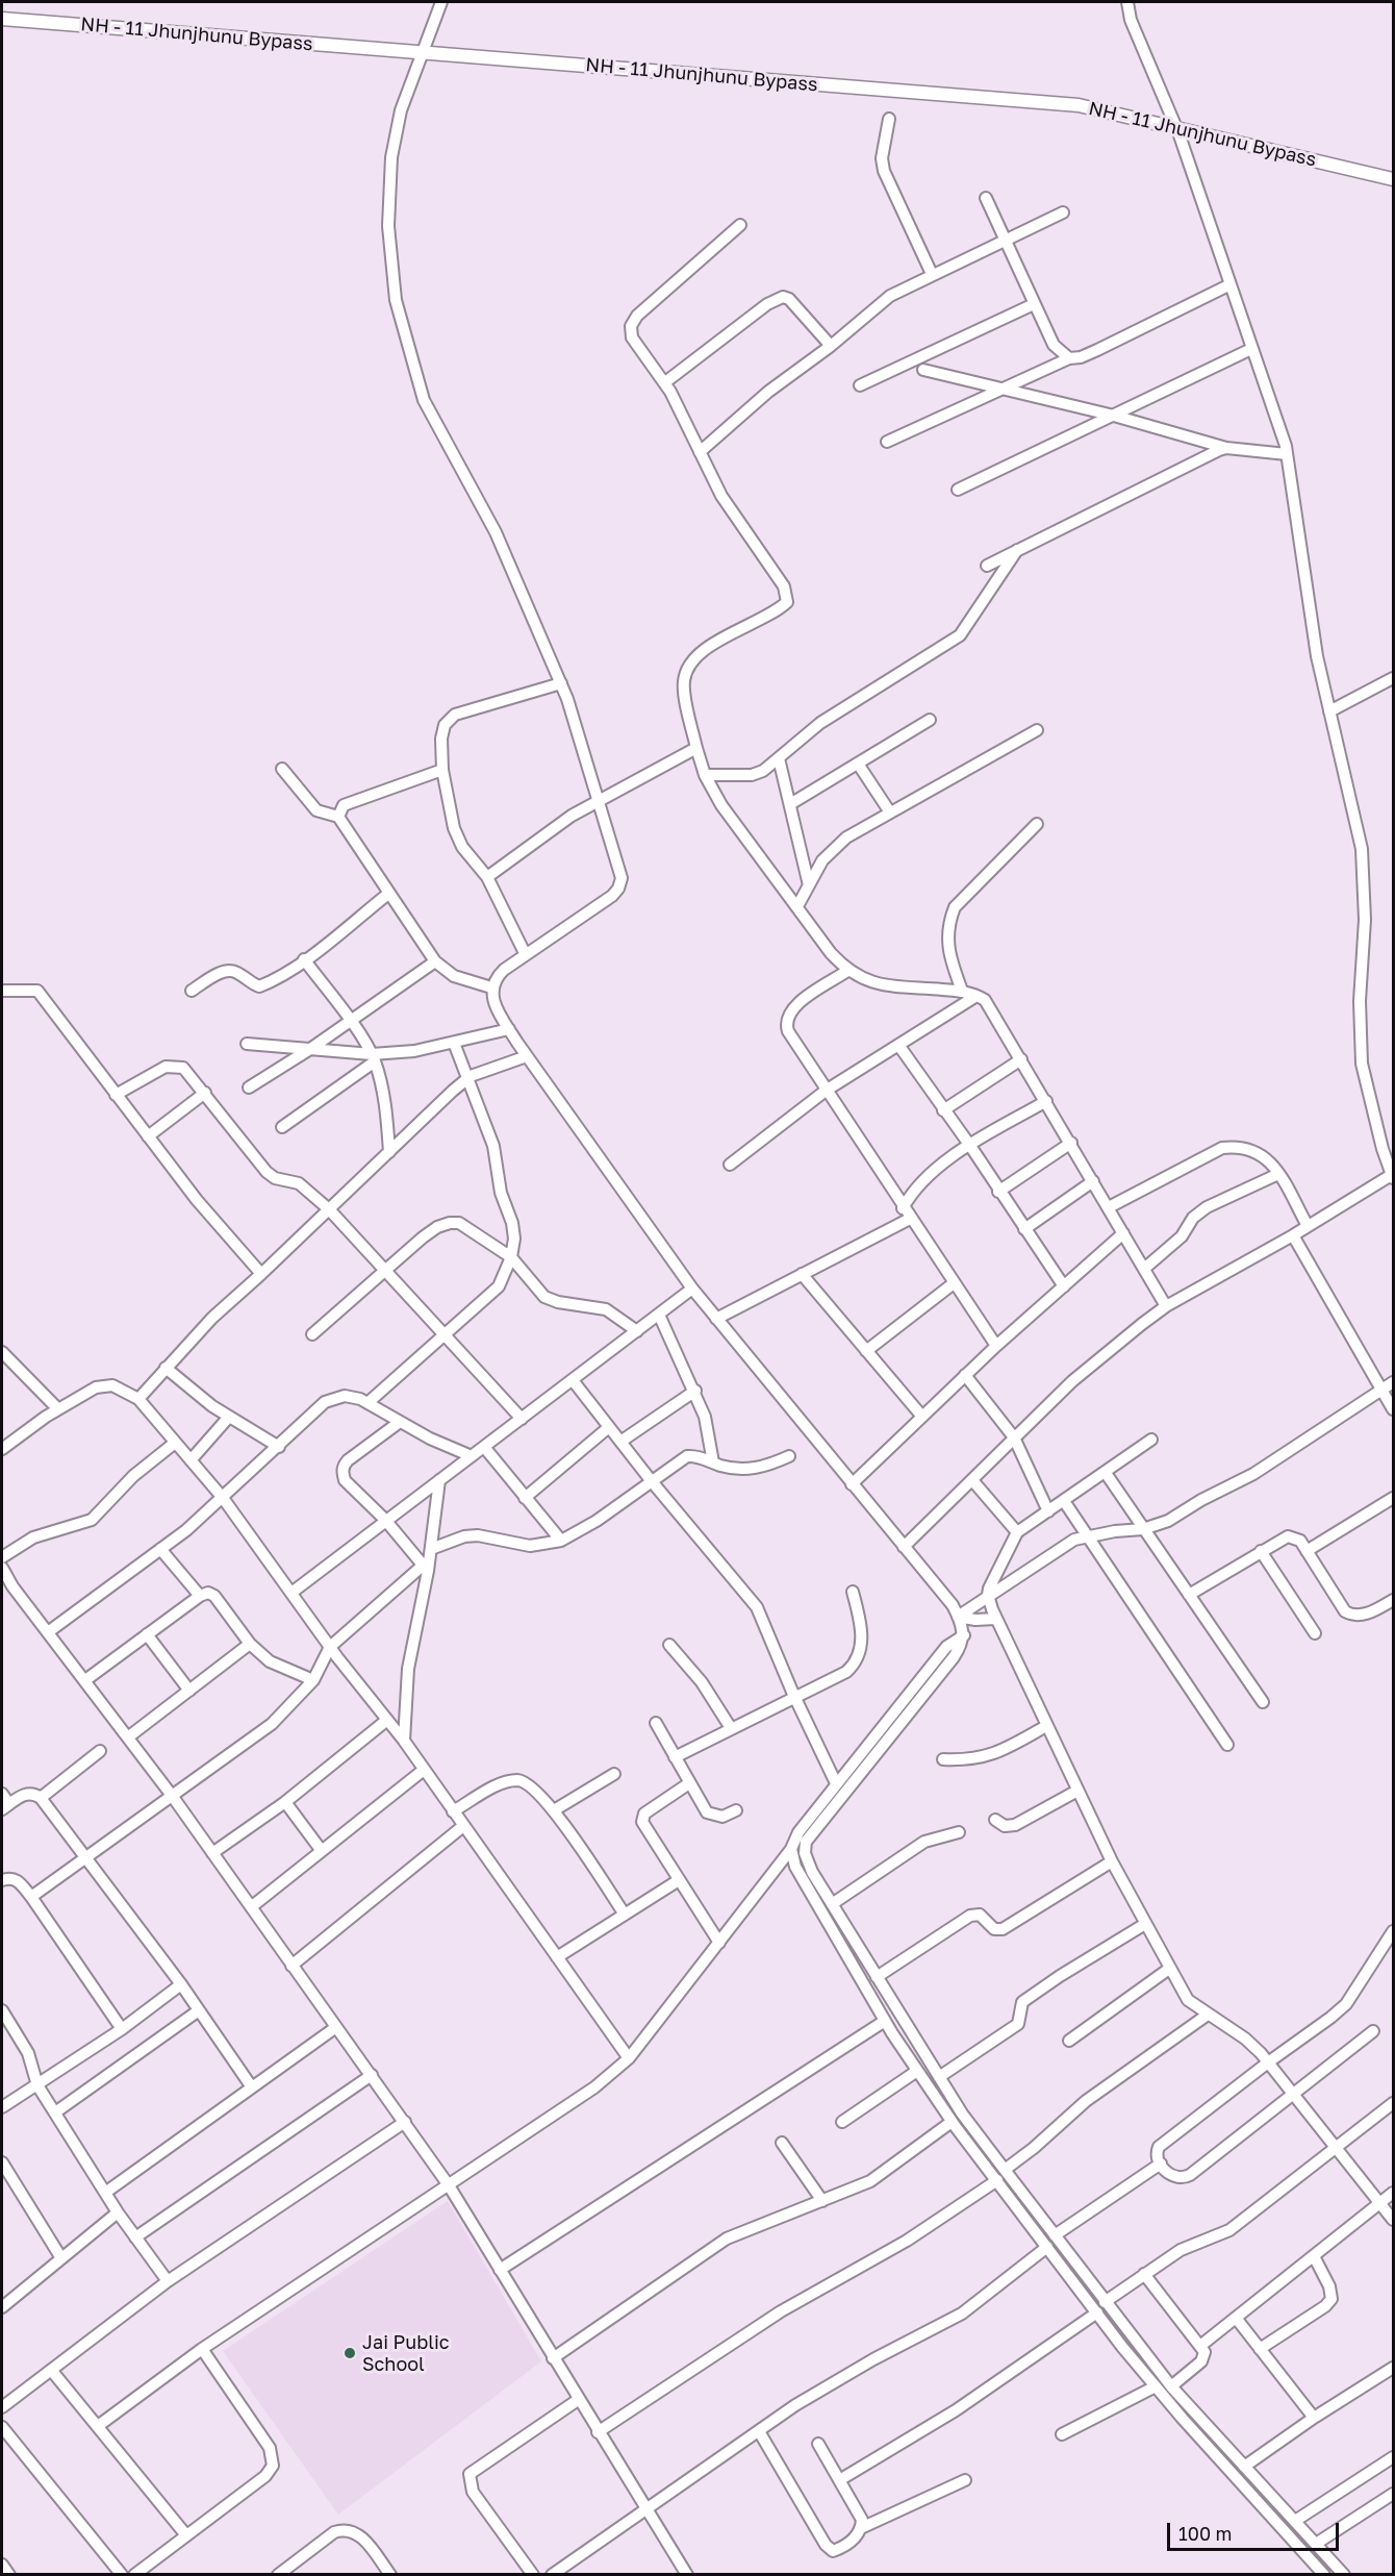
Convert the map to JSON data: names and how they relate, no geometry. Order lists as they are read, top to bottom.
{
  "streets": {
    "street": ["NH - 11 Jhunjhunu Bypass"]
  },
  "places": ["Jai Public School"],
  "scale_bar": "100 m"
}
